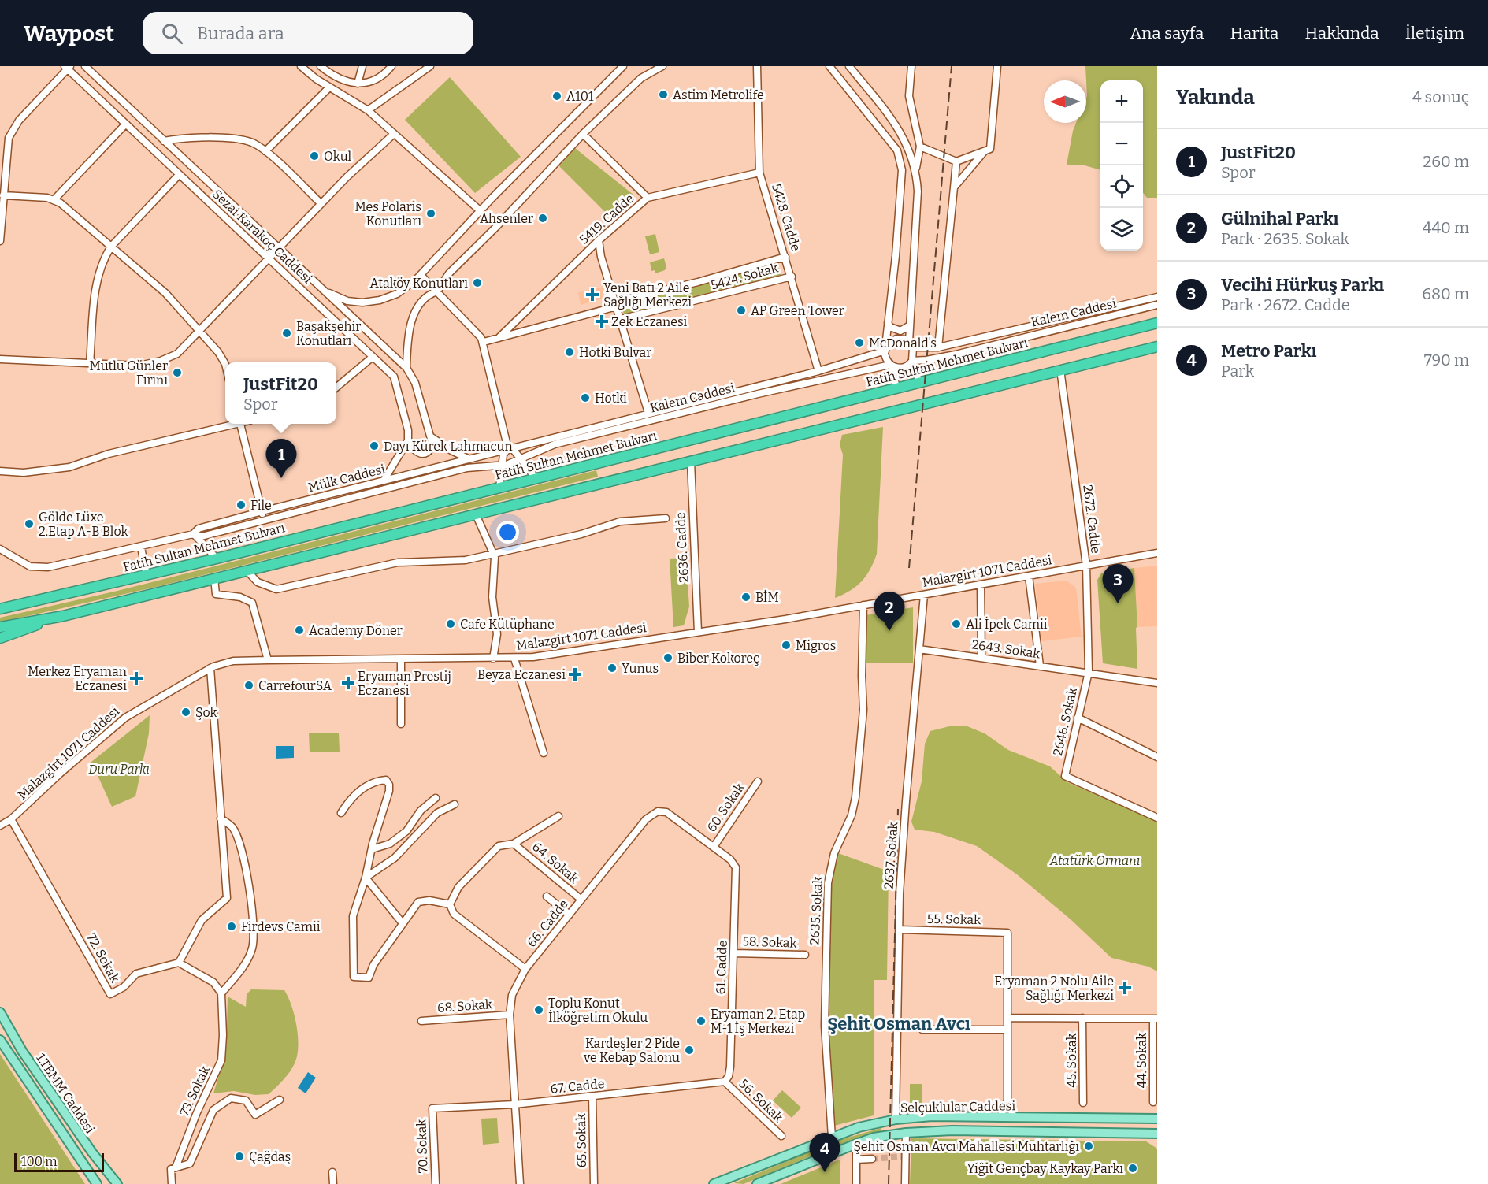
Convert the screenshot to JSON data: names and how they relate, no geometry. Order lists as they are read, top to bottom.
{
  "streets": {
    "highway": ["Fatih Sultan Mehmet Bulvarı"],
    "main road": ["1.TBMM Caddesi", "Selçuklular Caddesi"],
    "street": [
      "5428. Cadde",
      "5419. Cadde",
      "Sezai Karakoç Caddesi",
      "5424. Sokak",
      "Kalem Caddesi",
      "Mülk Caddesi",
      "2672. Cadde",
      "2636. Cadde",
      "Malazgirt 1071 Caddesi",
      "2643. Sokak",
      "2646. Sokak",
      "60. Sokak",
      "2637. Sokak",
      "64. Sokak",
      "2635. Sokak",
      "55. Sokak",
      "66. Cadde",
      "58. Sokak",
      "72. Sokak",
      "61. Cadde",
      "68. Sokak",
      "45. Sokak",
      "44. Sokak",
      "67. Cadde",
      "73. Sokak",
      "56. Sokak",
      "65. Sokak",
      "70. Sokak"
    ]
  },
  "crossings": [
    ["5428. Cadde", "5419. Cadde"],
    ["5428. Cadde", "5424. Sokak"],
    ["5428. Cadde", "Kalem Caddesi"],
    ["Kalem Caddesi", "Mülk Caddesi"],
    ["2672. Cadde", "Malazgirt 1071 Caddesi"],
    ["2672. Cadde", "2643. Sokak"],
    ["2672. Cadde", "2646. Sokak"],
    ["2636. Cadde", "Malazgirt 1071 Caddesi"],
    ["Malazgirt 1071 Caddesi", "2637. Sokak"],
    ["Malazgirt 1071 Caddesi", "2635. Sokak"],
    ["Malazgirt 1071 Caddesi", "72. Sokak"],
    ["2643. Sokak", "2646. Sokak"],
    ["2643. Sokak", "2637. Sokak"],
    ["60. Sokak", "66. Cadde"],
    ["2637. Sokak", "55. Sokak"],
    ["2637. Sokak", "Selçuklular Caddesi"],
    ["64. Sokak", "66. Cadde"],
    ["2635. Sokak", "Selçuklular Caddesi"],
    ["66. Cadde", "61. Cadde"],
    ["66. Cadde", "68. Sokak"],
    ["66. Cadde", "67. Cadde"],
    ["58. Sokak", "61. Cadde"],
    ["61. Cadde", "67. Cadde"],
    ["61. Cadde", "56. Sokak"],
    ["67. Cadde", "56. Sokak"],
    ["67. Cadde", "65. Sokak"],
    ["67. Cadde", "70. Sokak"]
  ],
  "districts": ["Şehit Osman Avcı"],
  "parks": ["Duru Parkı", "Atatürk Ormanı"],
  "places": {
    "other": [
      "Astim Metrolife",
      "A101",
      "Okul",
      "Mes Polaris Konutları",
      "Ahsenler",
      "Ataköy Konutları",
      "AP Green Tower",
      "Başakşehir Konutları",
      "McDonald's",
      "Hotki Bulvar",
      "Mutlu Günler Fırını",
      "Hotki",
      "Dayı Kürek Lahmacun",
      "File",
      "Gölde Lüxe 2.Etap A-B Blok",
      "BİM",
      "Cafe Kütüphane",
      "Ali İpek Camii",
      "Academy Döner",
      "Migros",
      "Biber Kokoreç",
      "Yunus",
      "CarrefourSA",
      "Şok",
      "Firdevs Camii",
      "Toplu Konut İlköğretim Okulu",
      "Eryaman 2. Etap M-1 İş Merkezi",
      "Kardeşler 2 Pide ve Kebap Salonu",
      "Şehit Osman Avcı Mahallesi Muhtarlığı",
      "Çağdaş",
      "Yiğit Gençbay Kaykay Parkı"
    ],
    "health": [
      "Yeni Batı 2 Aile Sağlığı Merkezi",
      "Zek Eczanesi",
      "Beyza Eczanesi",
      "Merkez Eryaman Eczanesi",
      "Eryaman Prestij Eczanesi",
      "Eryaman 2 Nolu Aile Sağlığı Merkezi"
    ]
  },
  "scale_bar": "100 m",
  "north": "left",
  "page": {
    "header": "Waypost",
    "search": "Burada ara",
    "nav": [
      "Ana sayfa",
      "Harita",
      "Hakkında",
      "İletişim"
    ],
    "heading": ["Yakında", "4 sonuç"],
    "map_buttons": ["+", "−"],
    "list": [
      {
        "mark": "1",
        "name": "JustFit20",
        "note": "Spor",
        "value": "260 m"
      },
      {
        "mark": "2",
        "name": "Gülnihal Parkı",
        "note": "Park · 2635. Sokak",
        "value": "440 m"
      },
      {
        "mark": "3",
        "name": "Vecihi Hürkuş Parkı",
        "note": "Park · 2672. Cadde",
        "value": "680 m"
      },
      {
        "mark": "4",
        "name": "Metro Parkı",
        "note": "Park",
        "value": "790 m"
      }
    ],
    "popup": ["JustFit20", "Spor"],
    "pins": [
      "1",
      "3",
      "2",
      "4"
    ],
    "scale": "100 m"
  }
}
